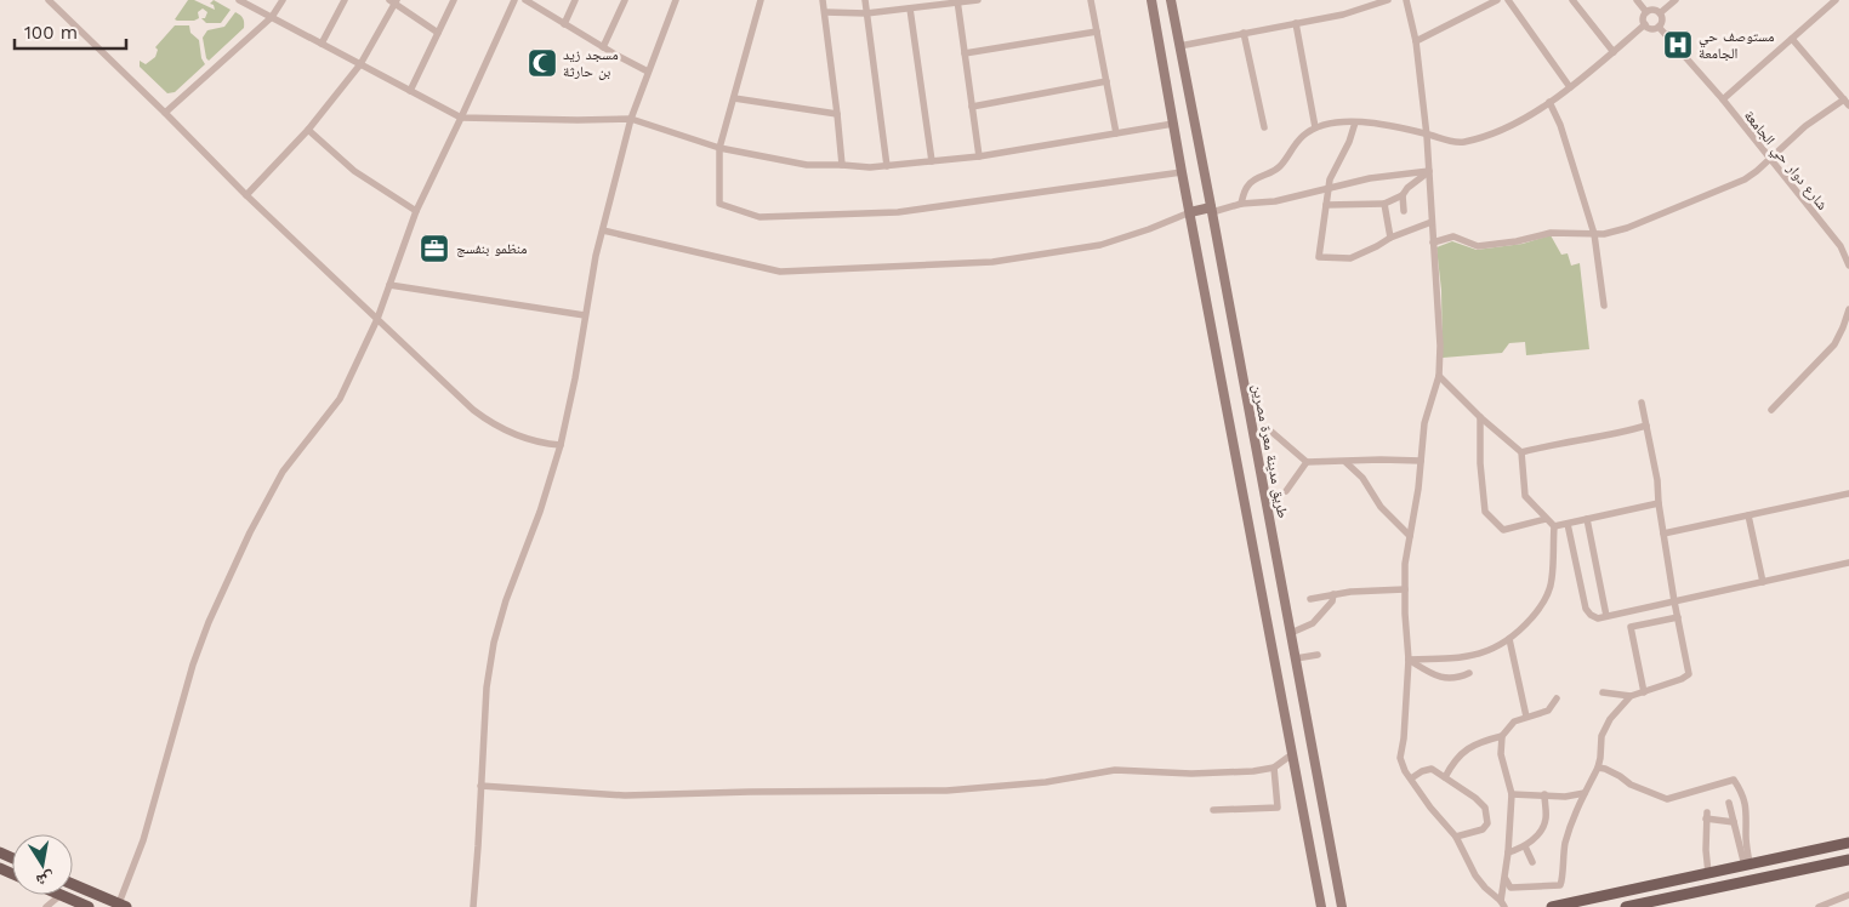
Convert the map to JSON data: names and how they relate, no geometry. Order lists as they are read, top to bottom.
{
  "streets": {
    "main road": ["طريق مدينة معرة مصرين"],
    "street": ["شارع دوار حي الجامعة"]
  },
  "places": {
    "hospital": ["مستوصف حي الجامعة"],
    "mosque": ["مسجد زيد بن حارثة"],
    "office": ["منظمو بنفسج"]
  },
  "scale_bar": "100 m",
  "north": "bottom"
}
